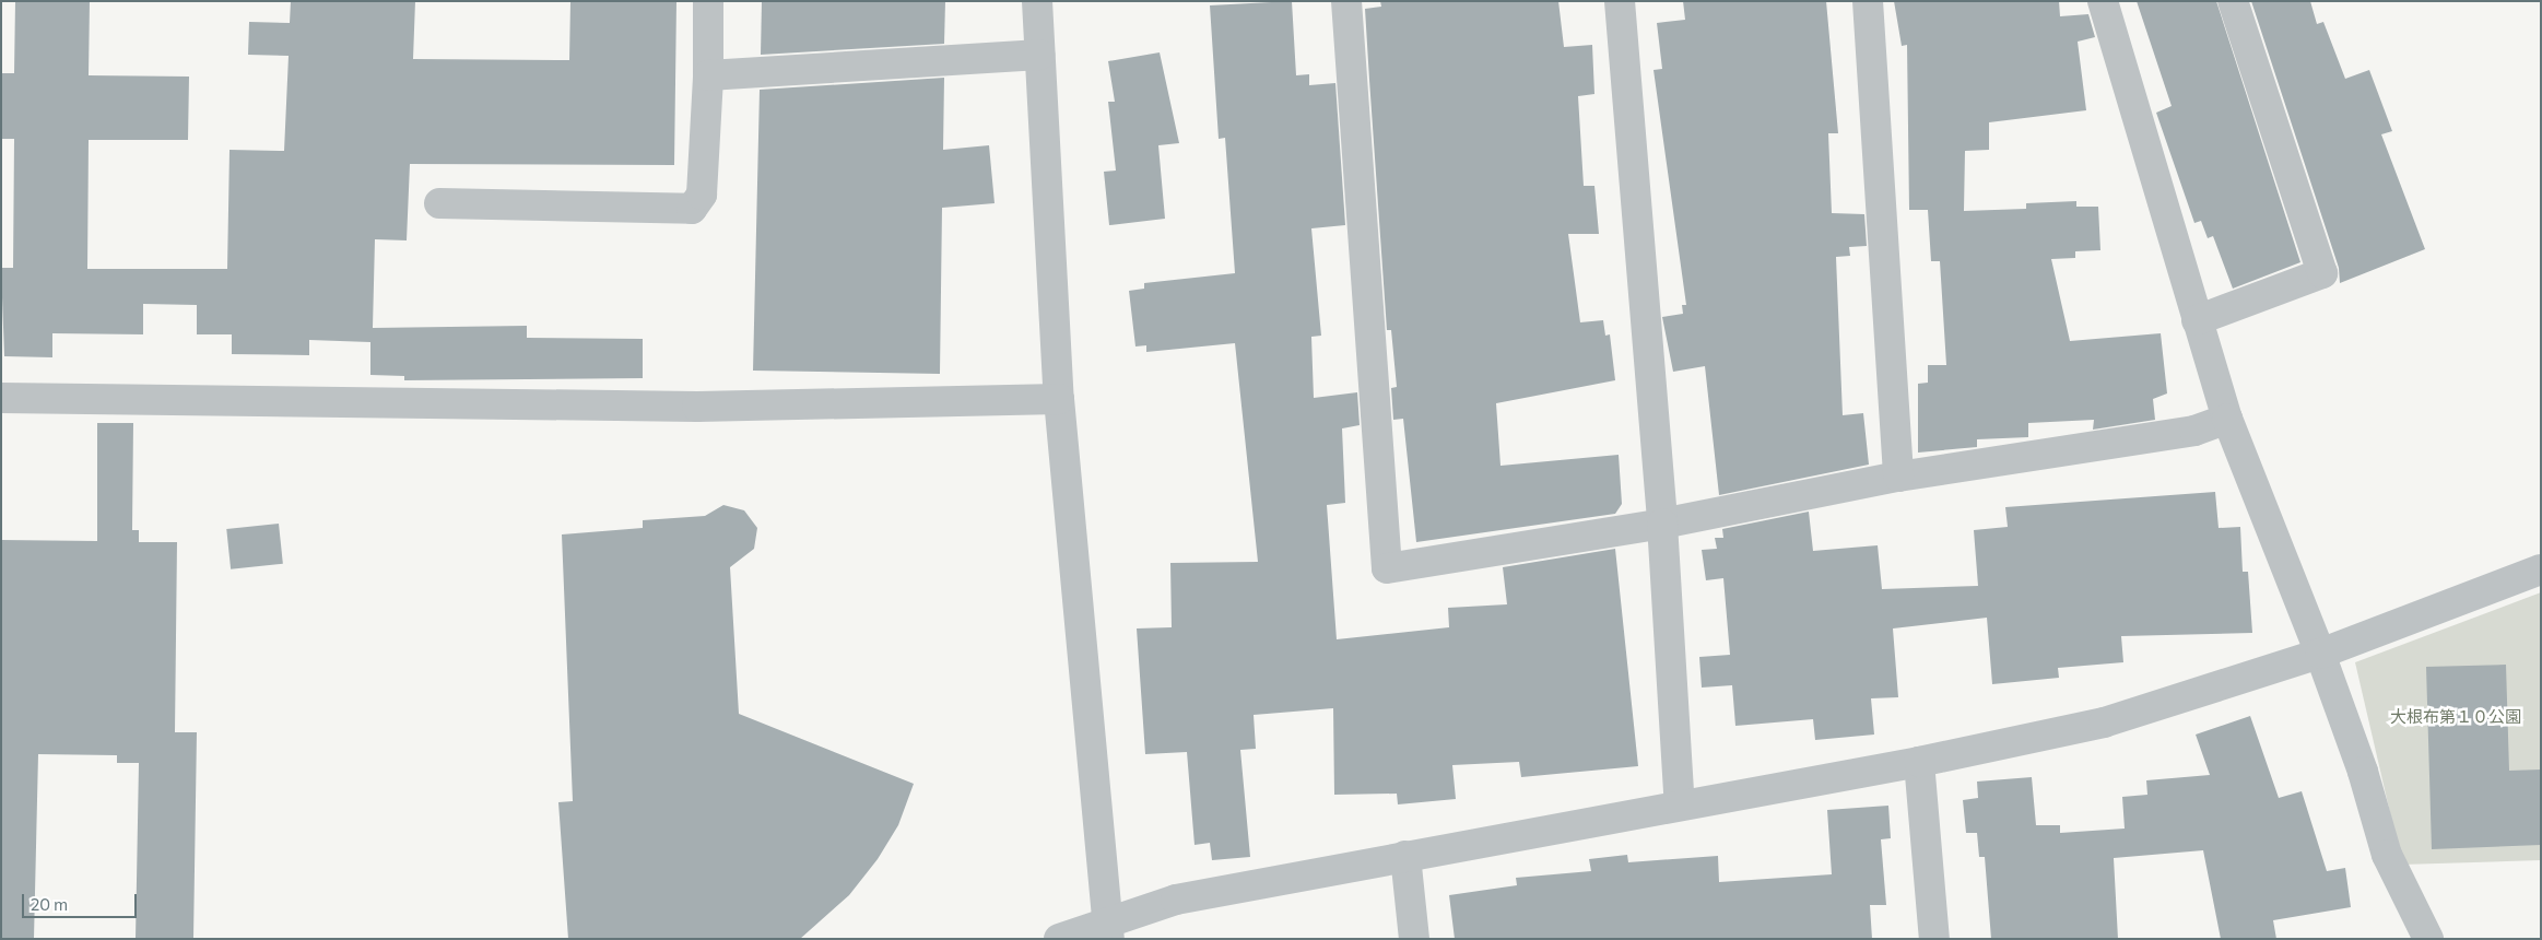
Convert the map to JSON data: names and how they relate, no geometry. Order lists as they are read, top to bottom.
{
  "parks": ["大根布第１０公園"],
  "scale_bar": "20 m"
}
